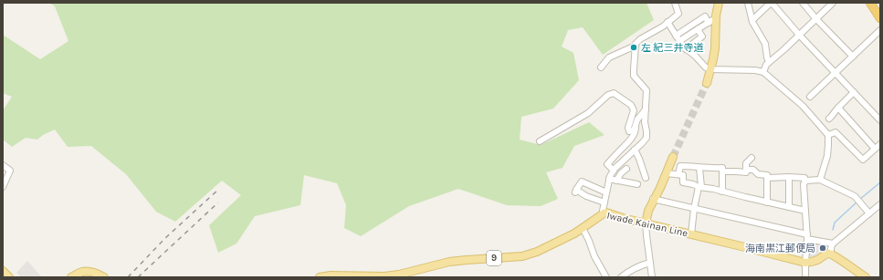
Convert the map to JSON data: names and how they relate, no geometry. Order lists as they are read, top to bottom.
{
  "streets": {
    "main road": ["Iwade Kainan Line", "9"]
  },
  "places": ["左 紀三井寺道", "海南黒江郵便局"]
}
